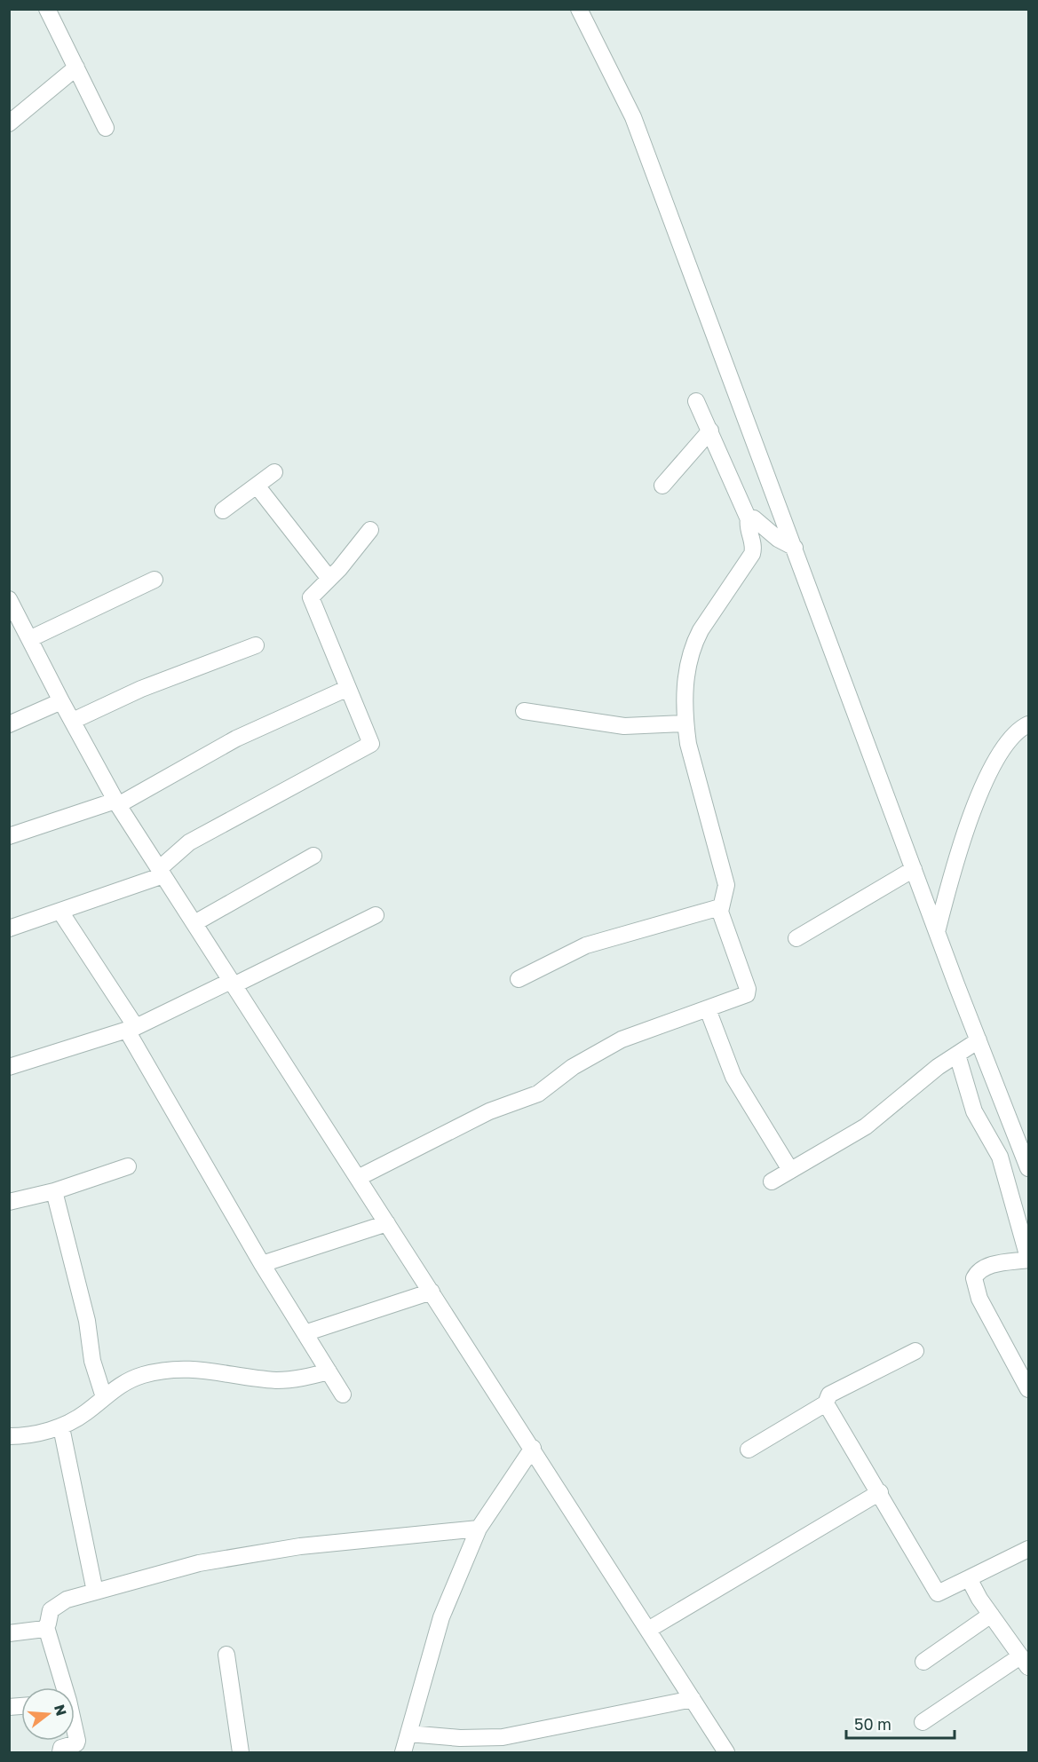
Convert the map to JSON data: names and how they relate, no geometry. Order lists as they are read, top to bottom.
{
  "scale_bar": "50 m",
  "north": "right"
}
